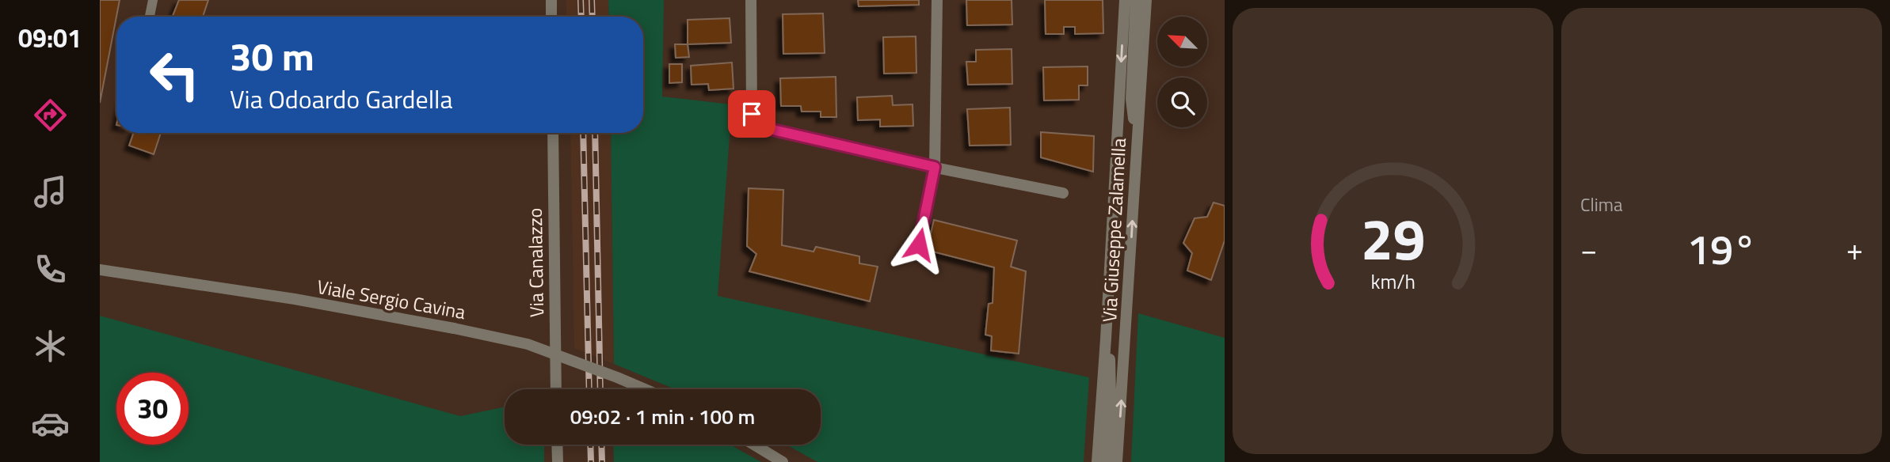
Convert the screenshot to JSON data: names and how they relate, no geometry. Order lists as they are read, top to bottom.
{
  "streets": {
    "street": ["Via Giuseppe Zalamella", "Via Canalazzo", "Viale Sergio Cavina"]
  },
  "north": "top left",
  "page": {
    "tabs": "09:01",
    "tile": "Clima",
    "turn": ["30 m", "Via Odoardo Gardella"],
    "heat": ["−", "19°", "+"],
    "limit": "30",
    "trip": "09:02 · 1 min · 100 m",
    "gauge": ["29", "km/h"]
  }
}
